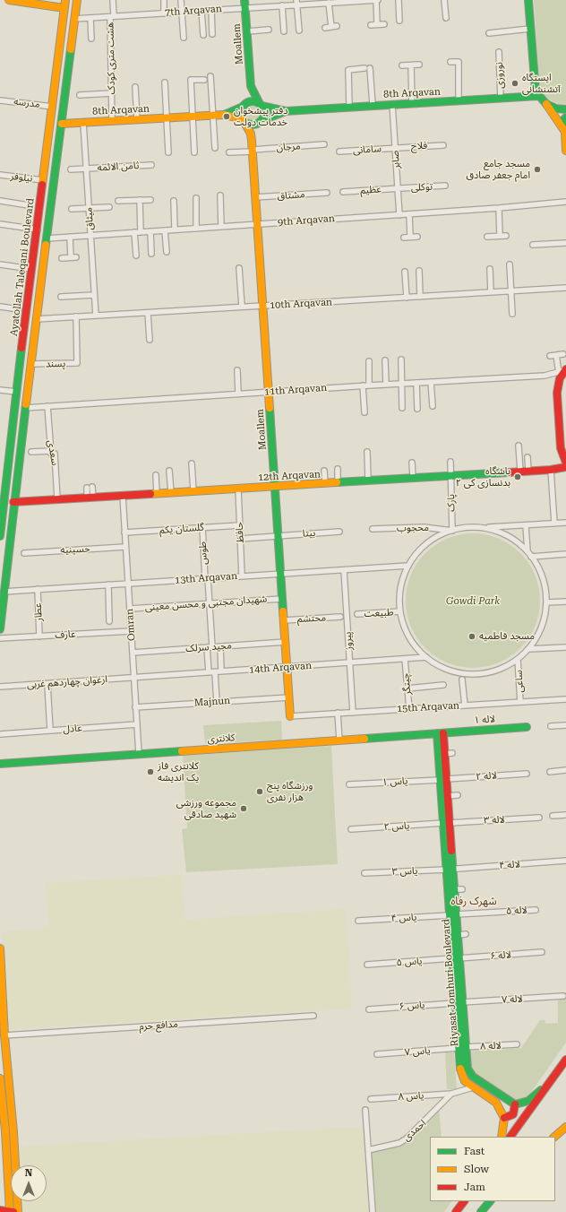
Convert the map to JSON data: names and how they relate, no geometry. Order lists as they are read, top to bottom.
{
  "streets": {
    "street": [
      "7th Arqavan",
      "Moallem",
      "هشت متری کودک",
      "نوروزی",
      "8th Arqavan",
      "مدرسه",
      "فلاح",
      "مرجان",
      "سامانی",
      "صابر",
      "ثامن الائمه",
      "نیلوفر",
      "توکلی",
      "عظیم",
      "مشتاق",
      "میثاق",
      "9th Arqavan",
      "Ayatollah Taleqani Boulevard",
      "10th Arqavan",
      "پسند",
      "11th Arqavan",
      "سعدی",
      "12th Arqavan",
      "پارک",
      "محجوب",
      "گلستان یکم",
      "حافظ",
      "بیتا",
      "حسینیه",
      "طوس",
      "13th Arqavan",
      "شهیدان مجتبی و محسن معینی",
      "عطار",
      "طبیعت",
      "محتشم",
      "Omran",
      "عارف",
      "پیروز",
      "مجید سرلک",
      "14th Arqavan",
      "ساعی",
      "ارغوان چهاردهم غربی",
      "چیتگر",
      "Majnun",
      "15th Arqavan",
      "لاله ۱",
      "عادل",
      "کلانتری",
      "لاله ۲",
      "یاس ۱",
      "لاله ۳",
      "یاس ۲",
      "لاله ۴",
      "یاس ۳",
      "لاله ۵",
      "یاس ۴",
      "لاله ۶",
      "یاس ۵",
      "Riyasat Jomhuri Boulevard",
      "لاله ۷",
      "یاس ۶",
      "مدافع حرم",
      "لاله ۸",
      "یاس ۷",
      "یاس ۸",
      "احمدی"
    ]
  },
  "crossings": [
    ["7th Arqavan", "Moallem"],
    ["7th Arqavan", "هشت متری کودک"],
    ["Moallem", "مرجان"],
    ["Moallem", "مشتاق"],
    ["Moallem", "9th Arqavan"],
    ["Moallem", "10th Arqavan"],
    ["Moallem", "11th Arqavan"],
    ["Moallem", "12th Arqavan"],
    ["Moallem", "بیتا"],
    ["Moallem", "13th Arqavan"],
    ["Moallem", "شهیدان مجتبی و محسن معینی"],
    ["Moallem", "محتشم"],
    ["Moallem", "مجید سرلک"],
    ["Moallem", "14th Arqavan"],
    ["Moallem", "Majnun"],
    ["Moallem", "15th Arqavan"],
    ["هشت متری کودک", "8th Arqavan"],
    ["نوروزی", "8th Arqavan"],
    ["8th Arqavan", "صابر"],
    ["8th Arqavan", "میثاق"],
    ["مدرسه", "Ayatollah Taleqani Boulevard"],
    ["فلاح", "سامانی"],
    ["فلاح", "صابر"],
    ["سامانی", "صابر"],
    ["صابر", "توکلی"],
    ["صابر", "عظیم"],
    ["صابر", "9th Arqavan"],
    ["ثامن الائمه", "میثاق"],
    ["نیلوفر", "Ayatollah Taleqani Boulevard"],
    ["توکلی", "عظیم"],
    ["میثاق", "9th Arqavan"],
    ["میثاق", "10th Arqavan"],
    ["10th Arqavan", "پسند"],
    ["11th Arqavan", "سعدی"],
    ["سعدی", "12th Arqavan"],
    ["12th Arqavan", "پارک"],
    ["12th Arqavan", "حافظ"],
    ["12th Arqavan", "Omran"],
    ["پارک", "محجوب"],
    ["گلستان یکم", "حافظ"],
    ["گلستان یکم", "طوس"],
    ["گلستان یکم", "Omran"],
    ["حافظ", "بیتا"],
    ["حافظ", "13th Arqavan"],
    ["حسینیه", "Omran"],
    ["طوس", "13th Arqavan"],
    ["طوس", "شهیدان مجتبی و محسن معینی"],
    ["طوس", "مجید سرلک"],
    ["13th Arqavan", "عطار"],
    ["13th Arqavan", "Omran"],
    ["13th Arqavan", "پیروز"],
    ["شهیدان مجتبی و محسن معینی", "Omran"],
    ["عطار", "عارف"],
    ["Omran", "عارف"],
    ["Omran", "مجید سرلک"],
    ["Omran", "14th Arqavan"],
    ["Omran", "ارغوان چهاردهم غربی"],
    ["Omran", "Majnun"],
    ["Omran", "عادل"],
    ["Omran", "کلانتری"],
    ["پیروز", "14th Arqavan"],
    ["پیروز", "15th Arqavan"],
    ["14th Arqavan", "ارغوان چهاردهم غربی"],
    ["14th Arqavan", "چیتگر"],
    ["ساعی", "15th Arqavan"],
    ["چیتگر", "15th Arqavan"],
    ["لاله ۱", "کلانتری"],
    ["لاله ۱", "Riyasat Jomhuri Boulevard"],
    ["کلانتری", "Riyasat Jomhuri Boulevard"],
    ["لاله ۲", "یاس ۱"],
    ["لاله ۲", "Riyasat Jomhuri Boulevard"],
    ["یاس ۱", "Riyasat Jomhuri Boulevard"],
    ["لاله ۳", "یاس ۲"],
    ["لاله ۳", "Riyasat Jomhuri Boulevard"],
    ["یاس ۲", "Riyasat Jomhuri Boulevard"],
    ["لاله ۴", "یاس ۳"],
    ["لاله ۴", "Riyasat Jomhuri Boulevard"],
    ["یاس ۳", "Riyasat Jomhuri Boulevard"],
    ["لاله ۵", "یاس ۴"],
    ["لاله ۵", "Riyasat Jomhuri Boulevard"],
    ["یاس ۴", "Riyasat Jomhuri Boulevard"],
    ["لاله ۶", "یاس ۵"],
    ["لاله ۶", "Riyasat Jomhuri Boulevard"],
    ["یاس ۵", "Riyasat Jomhuri Boulevard"],
    ["Riyasat Jomhuri Boulevard", "لاله ۷"],
    ["Riyasat Jomhuri Boulevard", "یاس ۶"],
    ["Riyasat Jomhuri Boulevard", "لاله ۸"],
    ["Riyasat Jomhuri Boulevard", "یاس ۷"],
    ["Riyasat Jomhuri Boulevard", "یاس ۸"],
    ["لاله ۷", "یاس ۶"],
    ["لاله ۸", "یاس ۷"],
    ["یاس ۸", "احمدی"]
  ],
  "districts": ["شهرک رفاه"],
  "parks": ["Gowdi Park"],
  "places": [
    "ایستگاه آتشنشانی",
    "دفتر پیشخوان خدمات دولت",
    "مسجد جامع امام جعفر صادق",
    "باشگاه بدنسازی کی ۲",
    "مسجد فاطمیه",
    "کلانتری فاز یک اندیشه",
    "ورزشگاه پنج هزار نفری",
    "مجموعه ورزشی شهید صادقی"
  ],
  "legend": ["Fast", "Slow", "Jam"],
  "north": "top"
}
